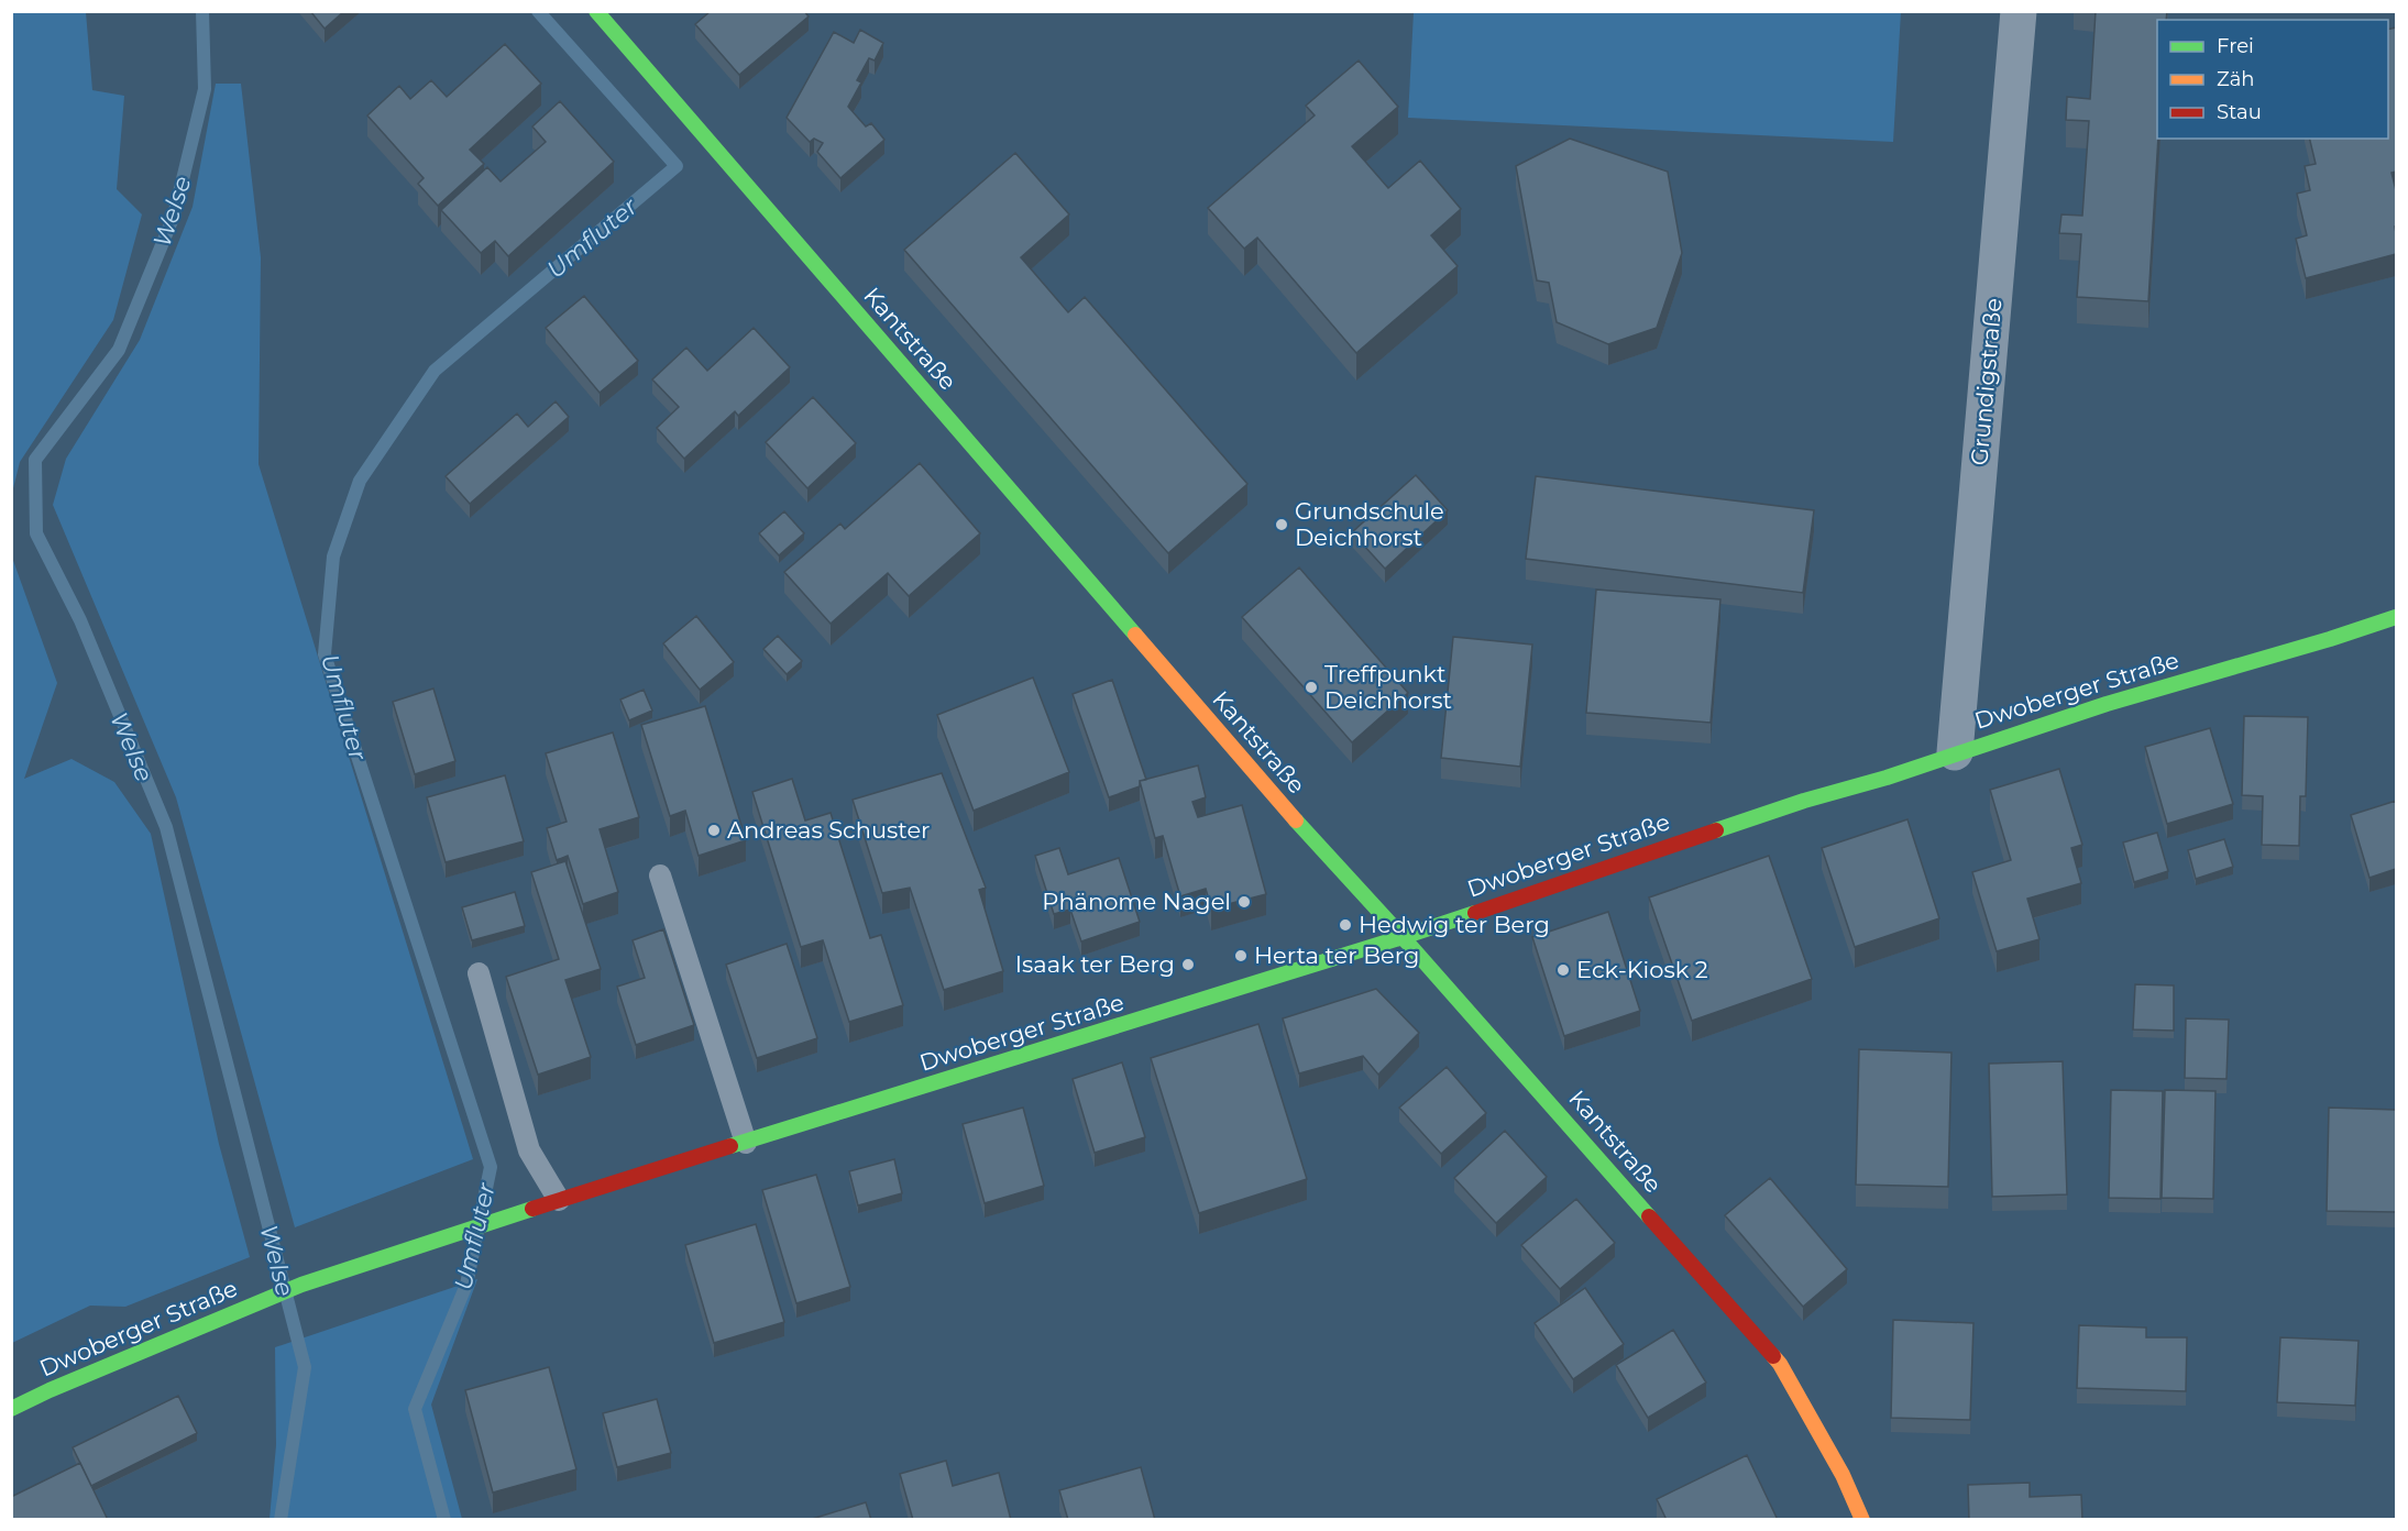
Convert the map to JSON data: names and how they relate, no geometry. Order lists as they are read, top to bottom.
{
  "streets": {
    "street": ["Kantstraße", "Grundigstraße", "Dwoberger Straße"]
  },
  "crossings": [
    ["Kantstraße", "Dwoberger Straße"],
    ["Grundigstraße", "Dwoberger Straße"]
  ],
  "water": ["Welse", "Umfluter"],
  "places": [
    "Grundschule Deichhorst",
    "Treffpunkt Deichhorst",
    "Andreas Schuster",
    "Phänome Nagel",
    "Hedwig ter Berg",
    "Herta ter Berg",
    "Isaak ter Berg",
    "Eck-Kiosk 2"
  ],
  "legend": ["Frei", "Zäh", "Stau"]
}
